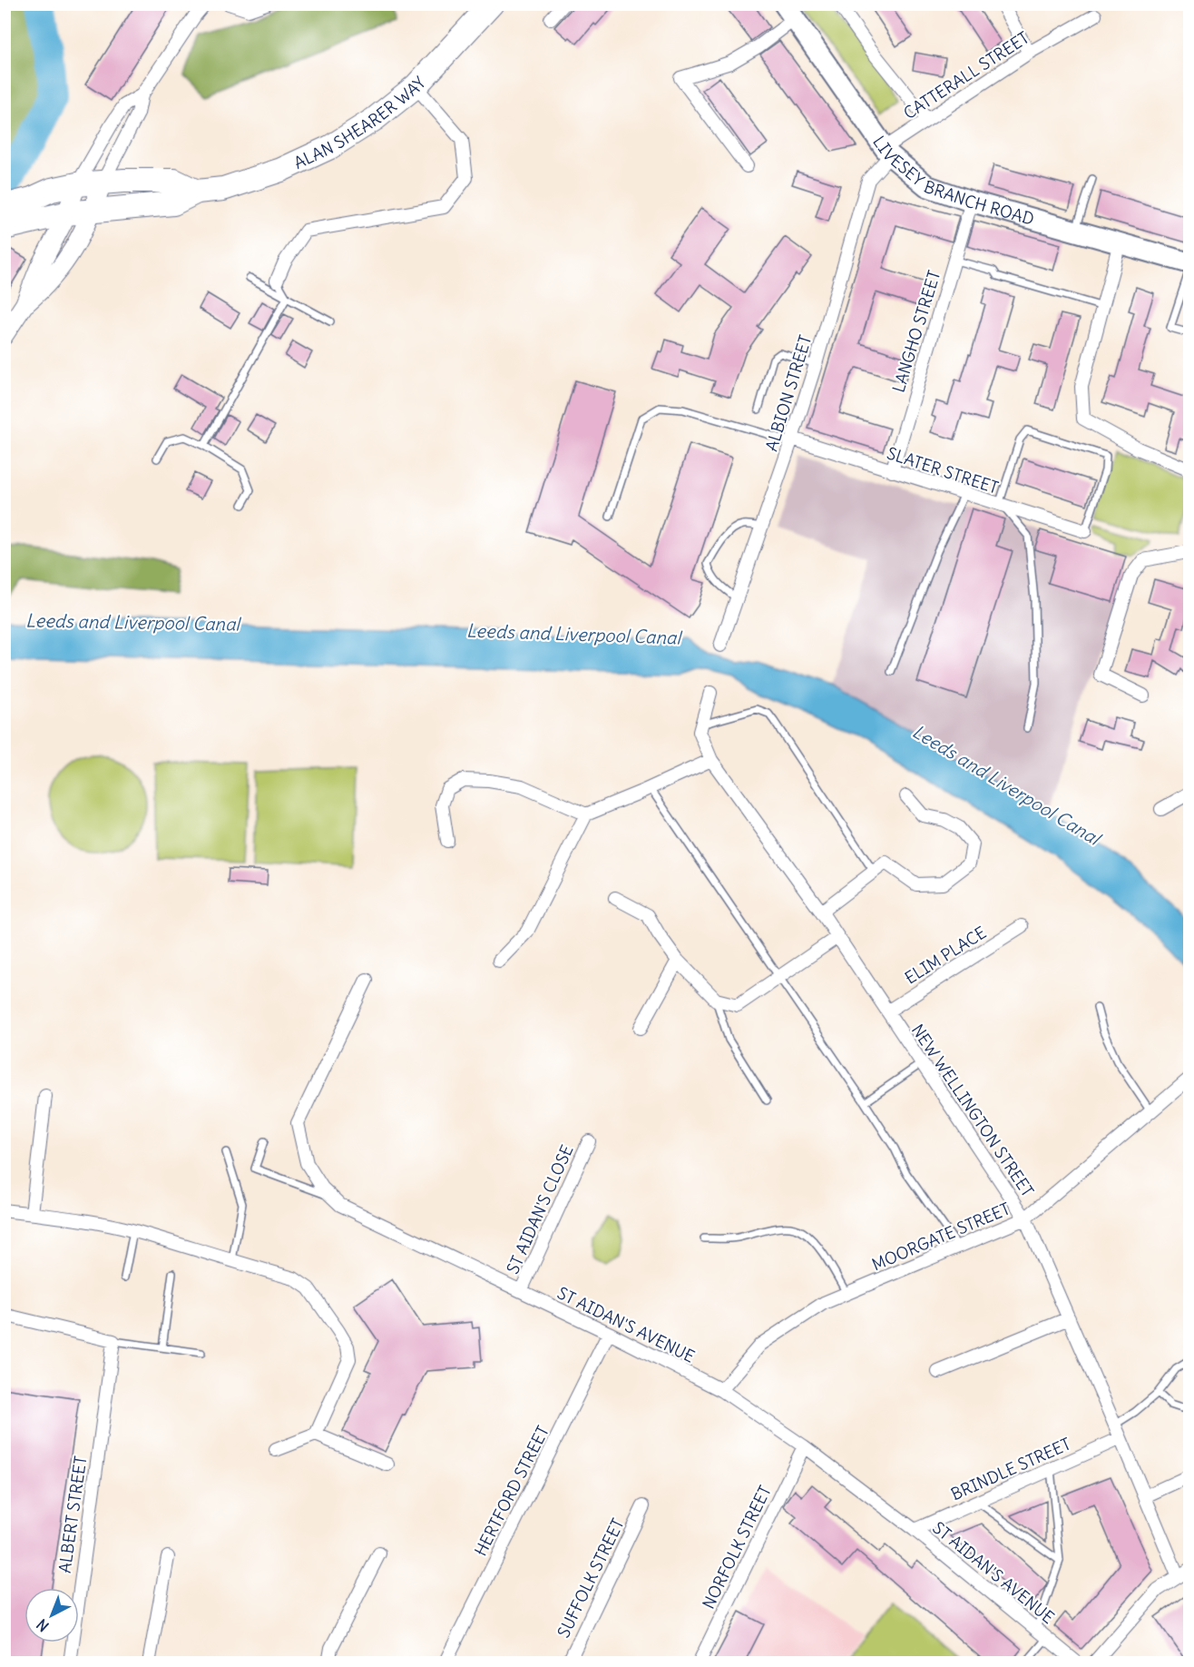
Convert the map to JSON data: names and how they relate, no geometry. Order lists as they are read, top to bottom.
{
  "streets": {
    "highway": ["ALAN SHEARER WAY"],
    "main road": ["LIVESEY BRANCH ROAD"],
    "street": [
      "CATTERALL STREET",
      "LANGHO STREET",
      "ALBION STREET",
      "SLATER STREET",
      "ELIM PLACE",
      "NEW WELLINGTON STREET",
      "ST AIDAN'S CLOSE",
      "MOORGATE STREET",
      "ST AIDAN'S AVENUE",
      "BRINDLE STREET",
      "HERTFORD STREET",
      "ALBERT STREET",
      "NORFOLK STREET",
      "SUFFOLK STREET"
    ]
  },
  "crossings": [
    ["CATTERALL STREET", "LIVESEY BRANCH ROAD"],
    ["CATTERALL STREET", "ALBION STREET"],
    ["LIVESEY BRANCH ROAD", "LANGHO STREET"],
    ["LIVESEY BRANCH ROAD", "ALBION STREET"],
    ["LANGHO STREET", "SLATER STREET"],
    ["ALBION STREET", "SLATER STREET"],
    ["ELIM PLACE", "NEW WELLINGTON STREET"],
    ["NEW WELLINGTON STREET", "MOORGATE STREET"],
    ["NEW WELLINGTON STREET", "BRINDLE STREET"],
    ["ST AIDAN'S CLOSE", "ST AIDAN'S AVENUE"],
    ["MOORGATE STREET", "ST AIDAN'S AVENUE"],
    ["ST AIDAN'S AVENUE", "BRINDLE STREET"],
    ["ST AIDAN'S AVENUE", "HERTFORD STREET"],
    ["ST AIDAN'S AVENUE", "NORFOLK STREET"]
  ],
  "water": ["Leeds and Liverpool Canal"],
  "north": "bottom left"
}
